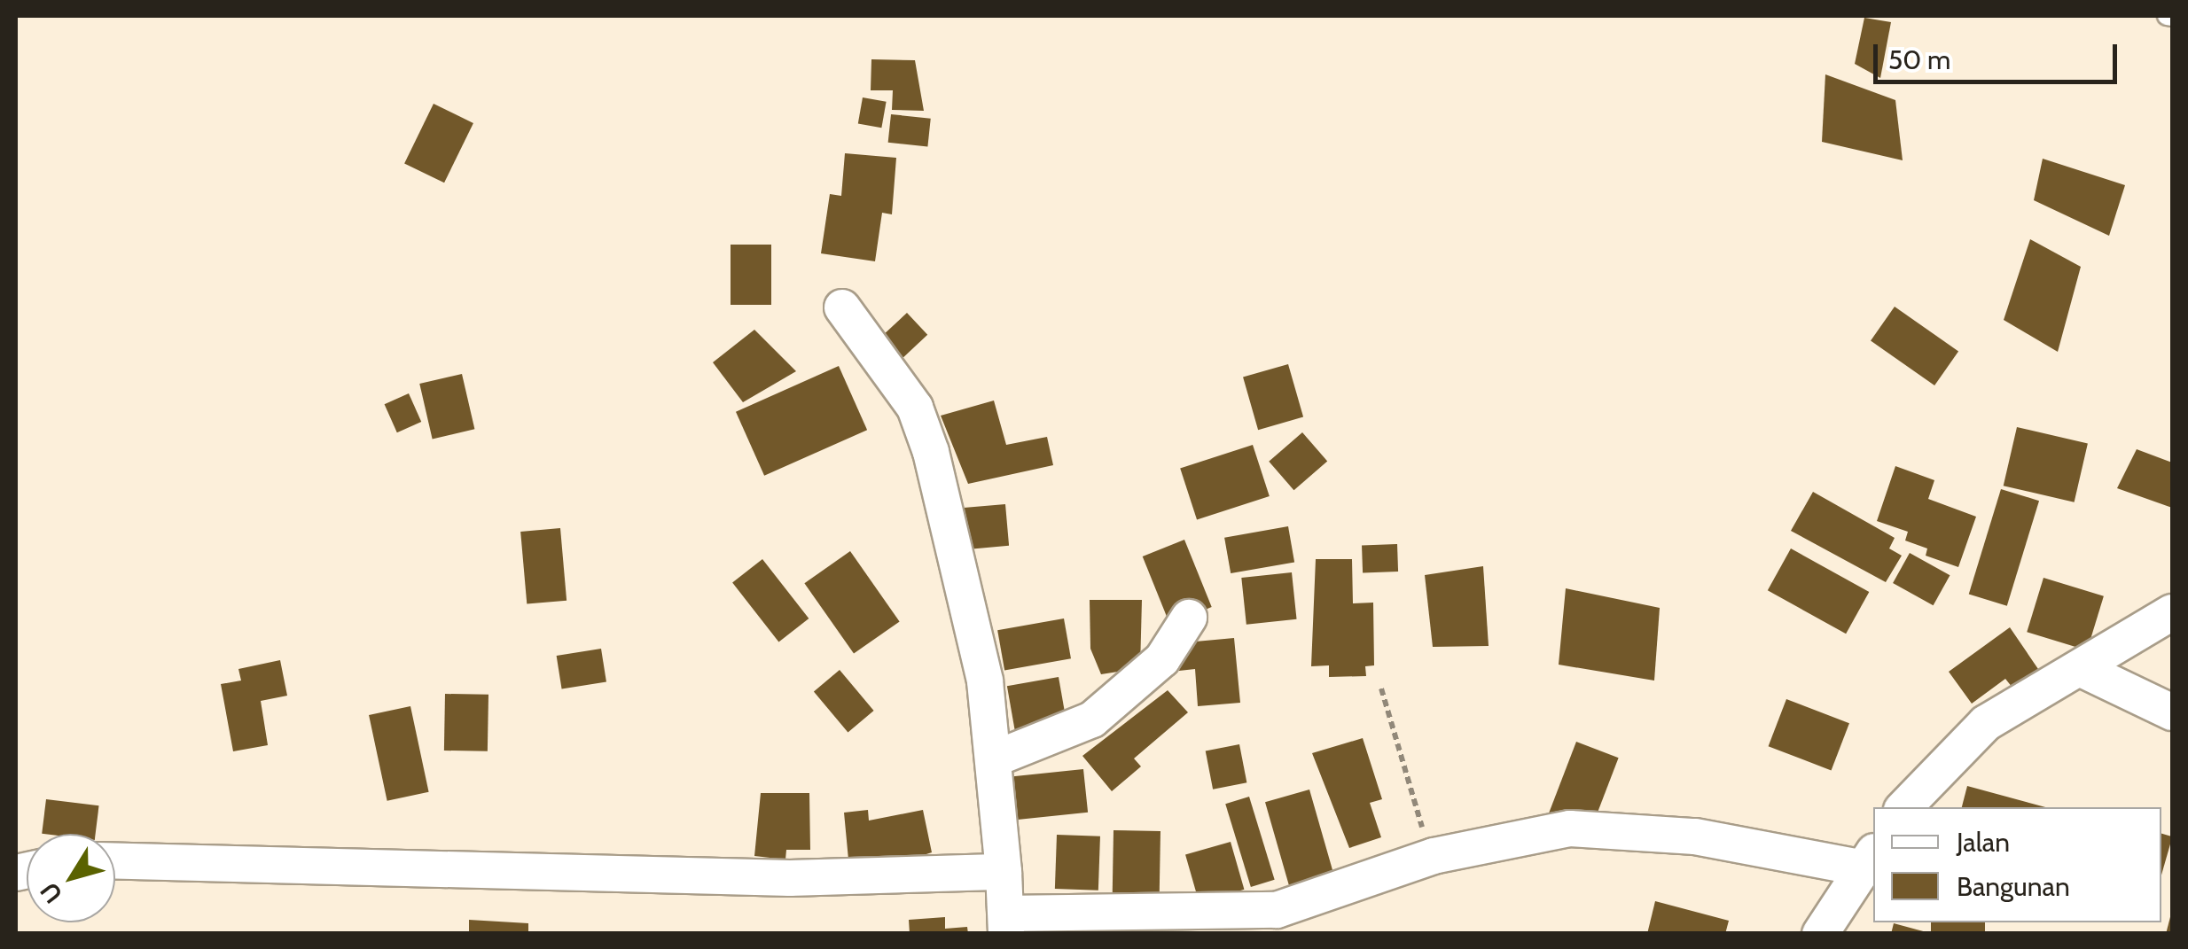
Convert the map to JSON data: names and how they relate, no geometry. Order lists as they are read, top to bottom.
{
  "legend": ["Jalan", "Bangunan"],
  "scale_bar": "50 m",
  "north": "bottom left"
}
